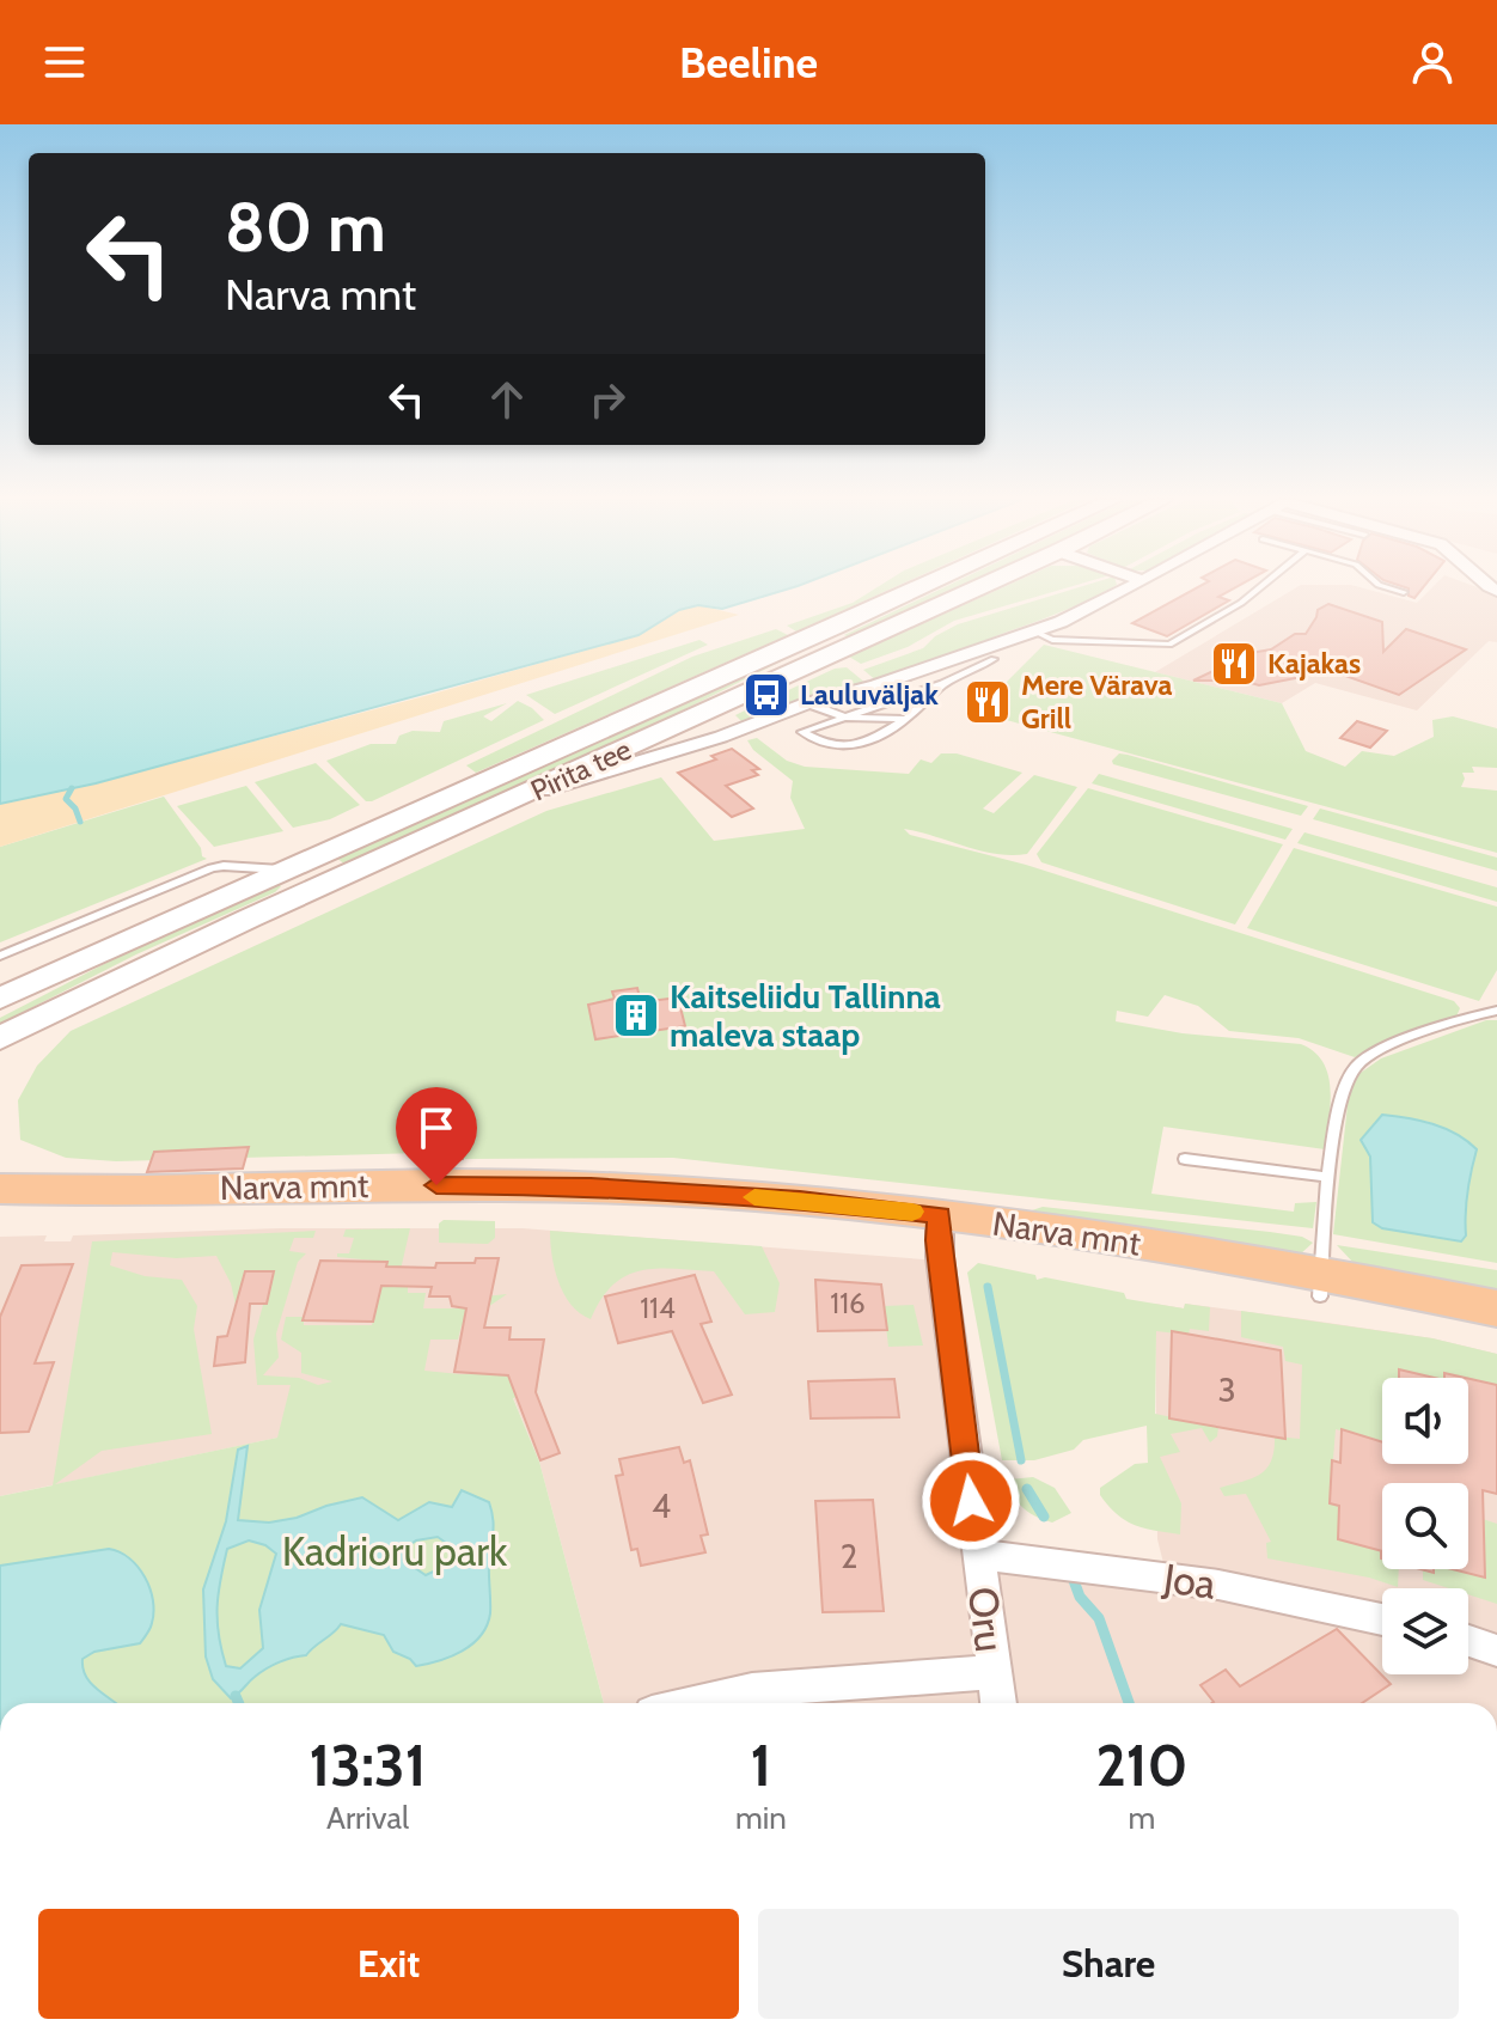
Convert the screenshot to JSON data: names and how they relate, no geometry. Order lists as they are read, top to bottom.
{
  "streets": {
    "main road": ["Pirita tee", "Narva mnt"],
    "street": ["Joa", "Oru"]
  },
  "crossings": [
    ["Narva mnt", "Oru"],
    ["Joa", "Oru"]
  ],
  "parks": ["Kadrioru park"],
  "places": {
    "restaurant": ["Kajakas", "Mere Värava Grill"],
    "bus stop": ["Lauluväljak"],
    "building": ["Kaitseliidu Tallinna maleva staap"]
  },
  "house_numbers": [
    "116",
    "114",
    "3",
    "4",
    "2"
  ],
  "page": {
    "header": "Beeline",
    "turn": ["80 m", "Narva mnt"],
    "eta": [
      "13:31",
      "Arrival",
      "1",
      "min",
      "210",
      "m"
    ],
    "buttons": ["Exit", "Share"]
  }
}
